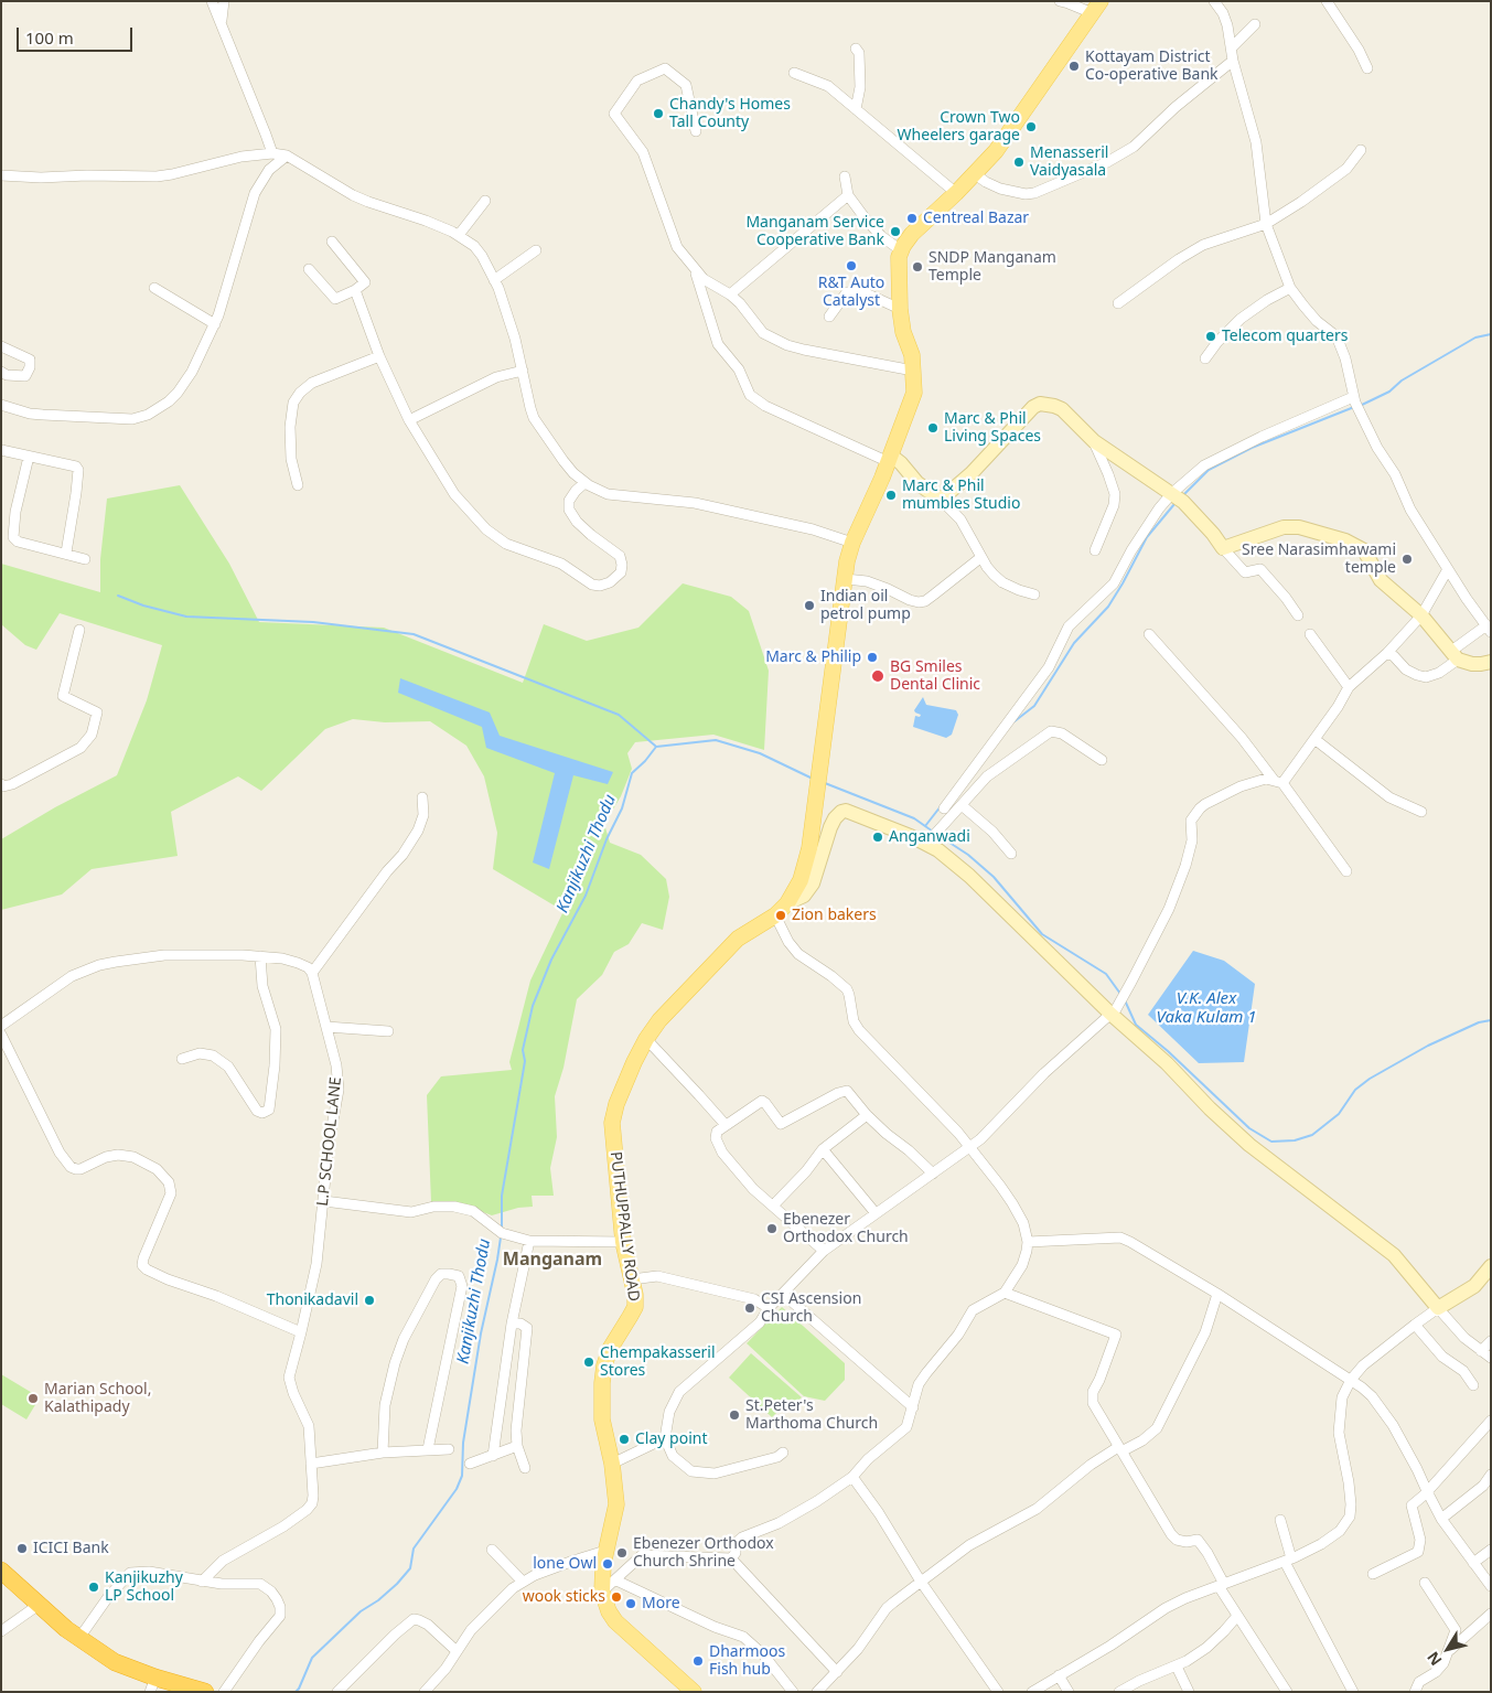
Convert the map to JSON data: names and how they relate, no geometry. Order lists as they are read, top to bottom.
{
  "streets": {
    "main road": ["PUTHUPPALLY ROAD"],
    "street": ["L.P SCHOOL LANE"]
  },
  "districts": ["Manganam"],
  "water": ["Kanjikuzhi Thodu", "V.K. Alex Vaka Kulam 1"],
  "places": [
    "Kottayam District Co-operative Bank",
    "Chandy's Homes Tall County",
    "Crown Two Wheelers garage",
    "Menasseril Vaidyasala",
    "Centreal Bazar",
    "Manganam Service Cooperative Bank",
    "R&T Auto Catalyst",
    "SNDP Manganam Temple",
    "Telecom quarters",
    "Marc & Phil Living Spaces",
    "Marc & Phil mumbles Studio",
    "Sree Narasimhawami temple",
    "Indian oil petrol pump",
    "Marc & Philip",
    "BG Smiles Dental Clinic",
    "Anganwadi",
    "Zion bakers",
    "Ebenezer Orthodox Church",
    "Thonikadavil",
    "CSI Ascension Church",
    "Chempakasseril Stores",
    "Marian School, Kalathipady",
    "St.Peter's Marthoma Church",
    "Clay point",
    "ICICI Bank",
    "Ebenezer Orthodox Church Shrine",
    "lone Owl",
    "Kanjikuzhy LP School",
    "wook sticks",
    "More",
    "Dharmoos Fish hub"
  ],
  "scale_bar": "100 m",
  "north": "bottom left"
}
